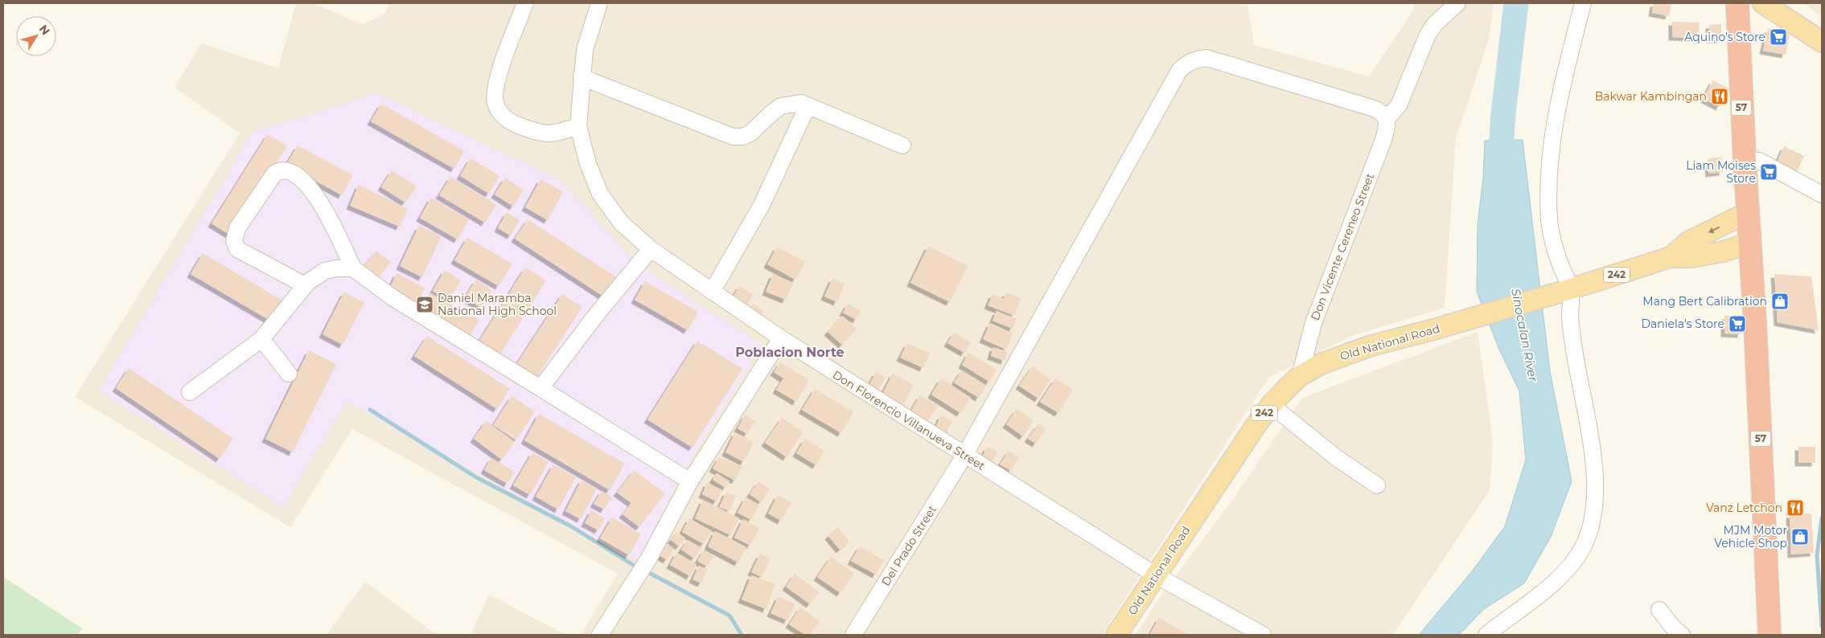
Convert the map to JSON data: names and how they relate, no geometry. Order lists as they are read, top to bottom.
{
  "streets": {
    "highway": ["57"],
    "main road": ["242", "Old National Road"],
    "street": ["Don Vicente Cereneo Street", "Don Florencio Villanueva Street", "Del Prado Street"]
  },
  "crossings": [
    ["57", "Old National Road"],
    ["Don Vicente Cereneo Street", "Old National Road"],
    ["Don Vicente Cereneo Street", "Del Prado Street"],
    ["Old National Road", "Don Florencio Villanueva Street"],
    ["Don Florencio Villanueva Street", "Del Prado Street"]
  ],
  "districts": ["Poblacion Norte"],
  "water": ["Sinocalan River"],
  "places": {
    "supermarket": ["Aquino's Store", "Liam Moises Store", "Daniela's Store"],
    "restaurant": ["Bakwar Kambingan", "Vanz Letchon"],
    "shop": ["Mang Bert Calibration", "MJM Motor Vehicle Shop"],
    "school or university": ["Daniel Maramba National High School"]
  },
  "north": "top right"
}
